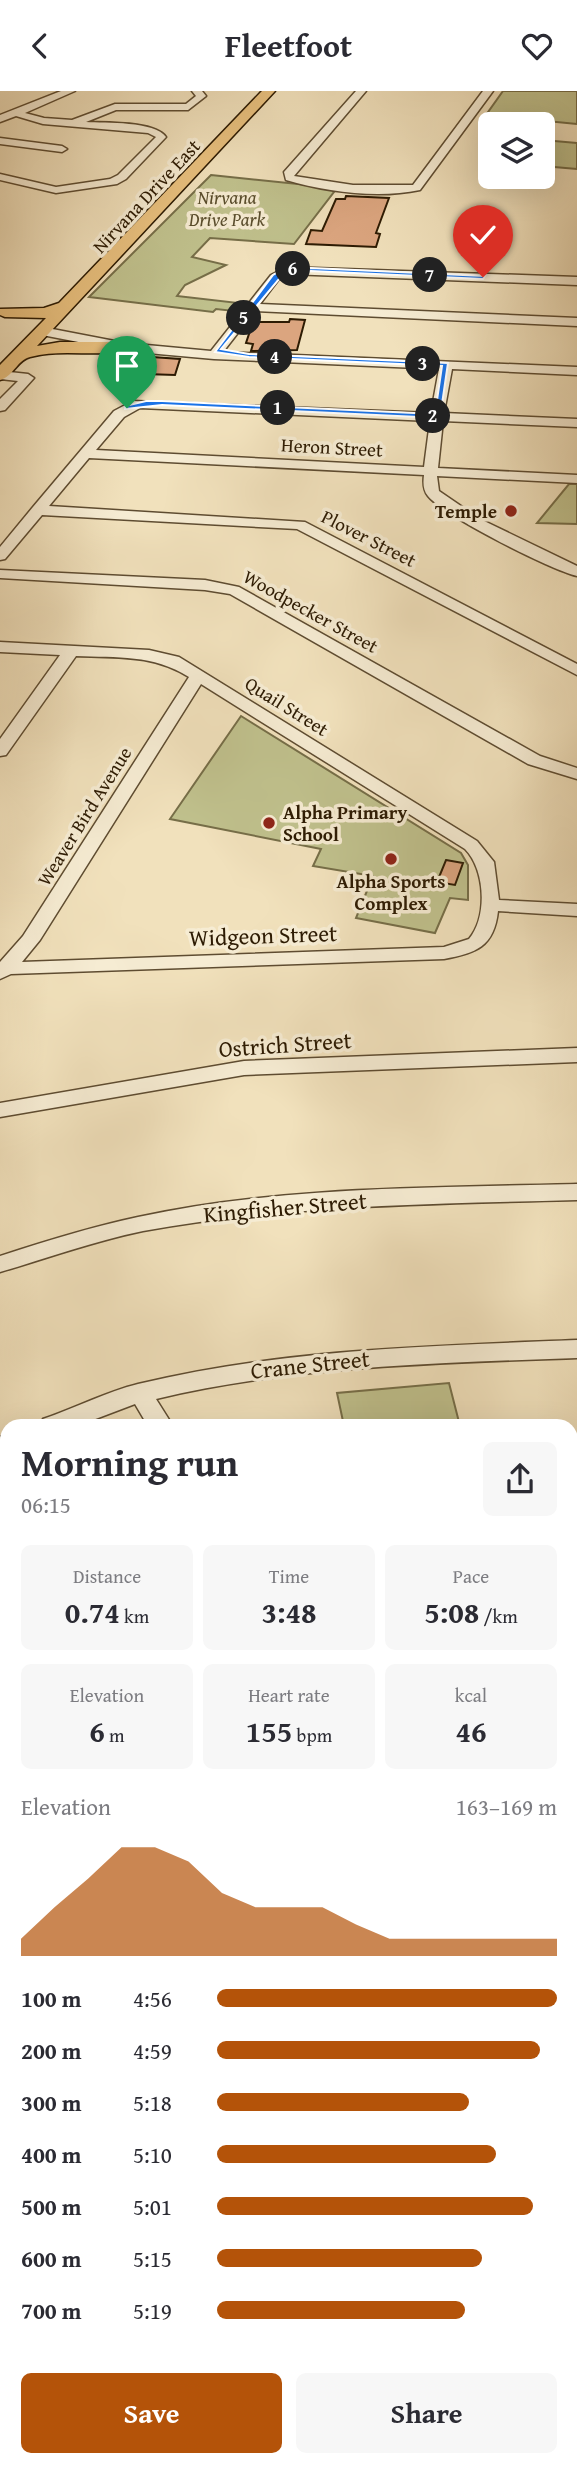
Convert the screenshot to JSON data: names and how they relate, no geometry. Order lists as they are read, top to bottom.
{
  "streets": {
    "main road": ["Nirvana Drive East"],
    "street": [
      "Heron Street",
      "Plover Street",
      "Woodpecker Street",
      "Quail Street",
      "Weaver Bird Avenue",
      "Widgeon Street",
      "Ostrich Street",
      "Kingfisher Street",
      "Crane Street"
    ]
  },
  "crossings": [
    ["Quail Street", "Weaver Bird Avenue"],
    ["Quail Street", "Widgeon Street"],
    ["Weaver Bird Avenue", "Widgeon Street"]
  ],
  "parks": ["Nirvana Drive Park"],
  "places": ["Temple", "Alpha Primary School", "Alpha Sports Complex"],
  "page": {
    "header": "Fleetfoot",
    "pins": [
      "6",
      "7",
      "5",
      "4",
      "3",
      "1",
      "2"
    ],
    "heading": ["Morning run", "06:15"],
    "stats": [
      ["Distance", "0.74 km"],
      ["Time", "3:48"],
      ["Pace", "5:08 /km"],
      ["Elevation", "6 m"],
      ["Heart rate", "155 bpm"],
      ["kcal", "46"]
    ],
    "chart": ["Elevation", "163–169 m"],
    "list": [
      {
        "name": "100 m",
        "note": "4:56"
      },
      {
        "name": "200 m",
        "note": "4:59"
      },
      {
        "name": "300 m",
        "note": "5:18"
      },
      {
        "name": "400 m",
        "note": "5:10"
      },
      {
        "name": "500 m",
        "note": "5:01"
      },
      {
        "name": "600 m",
        "note": "5:15"
      },
      {
        "name": "700 m",
        "note": "5:19"
      }
    ],
    "buttons": ["Save", "Share"]
  }
}
